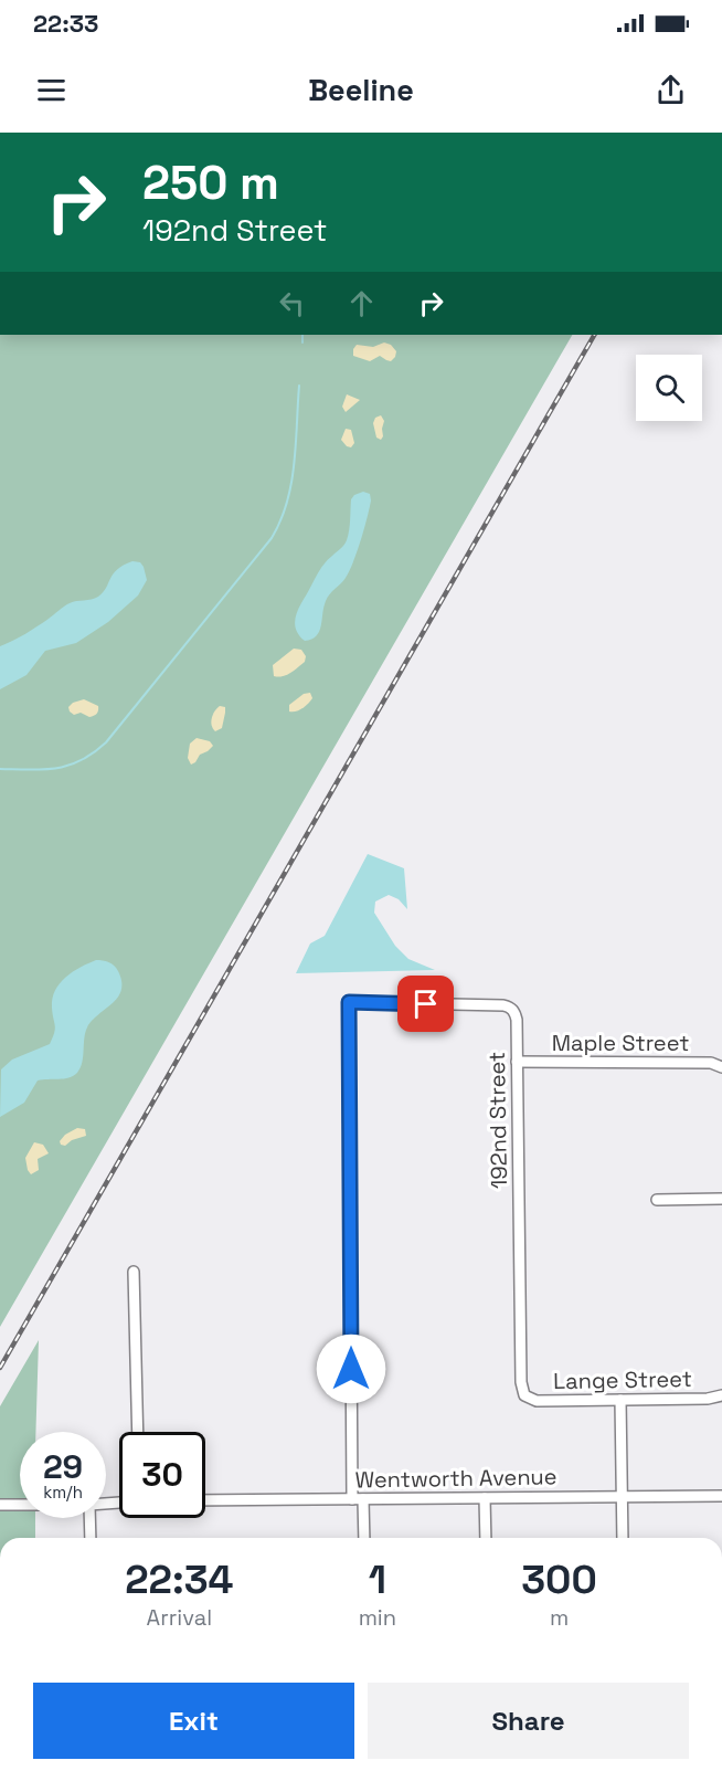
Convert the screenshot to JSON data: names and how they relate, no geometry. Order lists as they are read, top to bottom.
{
  "streets": {
    "street": [
      "Maple Street",
      "192nd Street",
      "Lange Street",
      "Wentworth Avenue"
    ]
  },
  "crossings": [
    ["Maple Street", "192nd Street"],
    ["192nd Street", "Lange Street"],
    ["192nd Street", "Wentworth Avenue"]
  ],
  "page": {
    "status": "22:33",
    "header": "Beeline",
    "turn": ["250 m", "192nd Street"],
    "speed": "29 km/h",
    "limit": "30",
    "eta": [
      "22:34",
      "Arrival",
      "1",
      "min",
      "300",
      "m"
    ],
    "buttons": ["Exit", "Share"]
  }
}
